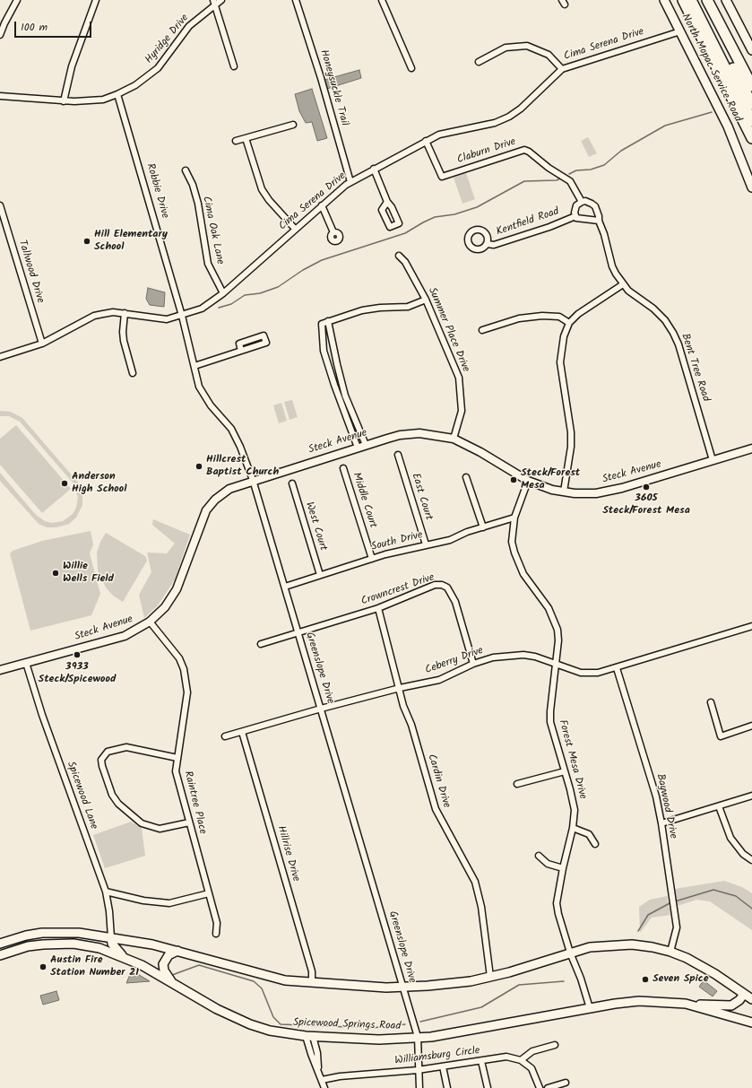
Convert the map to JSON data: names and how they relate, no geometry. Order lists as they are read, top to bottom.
{
  "streets": {
    "main road": ["North Mopac Service Road", "Spicewood Springs Road"],
    "street": [
      "Hyridge Drive",
      "Cima Serena Drive",
      "Honeysuckle Trail",
      "Claburn Drive",
      "Robbie Drive",
      "Kentfield Road",
      "Cima Oak Lane",
      "Tallwood Drive",
      "Summer Place Drive",
      "Bent Tree Road",
      "Steck Avenue",
      "East Court",
      "Middle Court",
      "West Court",
      "South Drive",
      "Crowncrest Drive",
      "Ceberry Drive",
      "Greenslope Drive",
      "Forest Mesa Drive",
      "Cardin Drive",
      "Spicewood Lane",
      "Raintree Place",
      "Baywood Drive",
      "Hillrise Drive",
      "Williamsburg Circle"
    ]
  },
  "crossings": [
    ["Hyridge Drive", "Robbie Drive"],
    ["Cima Serena Drive", "North Mopac Service Road"],
    ["Cima Serena Drive", "Honeysuckle Trail"],
    ["Cima Serena Drive", "Claburn Drive"],
    ["Cima Serena Drive", "Robbie Drive"],
    ["Cima Serena Drive", "Cima Oak Lane"],
    ["Cima Serena Drive", "Tallwood Drive"],
    ["Cima Serena Drive", "Greenslope Drive"],
    ["Claburn Drive", "Bent Tree Road"],
    ["Robbie Drive", "Greenslope Drive"],
    ["Summer Place Drive", "Steck Avenue"],
    ["Bent Tree Road", "Steck Avenue"],
    ["Steck Avenue", "Greenslope Drive"],
    ["Steck Avenue", "Forest Mesa Drive"],
    ["Steck Avenue", "Spicewood Lane"],
    ["Steck Avenue", "Raintree Place"],
    ["East Court", "South Drive"],
    ["Middle Court", "South Drive"],
    ["West Court", "South Drive"],
    ["South Drive", "Greenslope Drive"],
    ["South Drive", "Forest Mesa Drive"],
    ["Crowncrest Drive", "Ceberry Drive"],
    ["Crowncrest Drive", "Greenslope Drive"],
    ["Crowncrest Drive", "Cardin Drive"],
    ["Ceberry Drive", "Greenslope Drive"],
    ["Ceberry Drive", "Forest Mesa Drive"],
    ["Ceberry Drive", "Cardin Drive"],
    ["Ceberry Drive", "Baywood Drive"],
    ["Ceberry Drive", "Hillrise Drive"],
    ["Greenslope Drive", "Spicewood Springs Road"],
    ["Greenslope Drive", "Williamsburg Circle"],
    ["Forest Mesa Drive", "Spicewood Springs Road"]
  ],
  "places": [
    "Hill Elementary School",
    "Hillcrest Baptist Church",
    "Steck/Forest Mesa",
    "Anderson High School",
    "3605 Steck/Forest Mesa",
    "Willie Wells Field",
    "3933 Steck/Spicewood",
    "Austin Fire Station Number 21",
    "Seven Spice"
  ],
  "scale_bar": "100 m"
}
